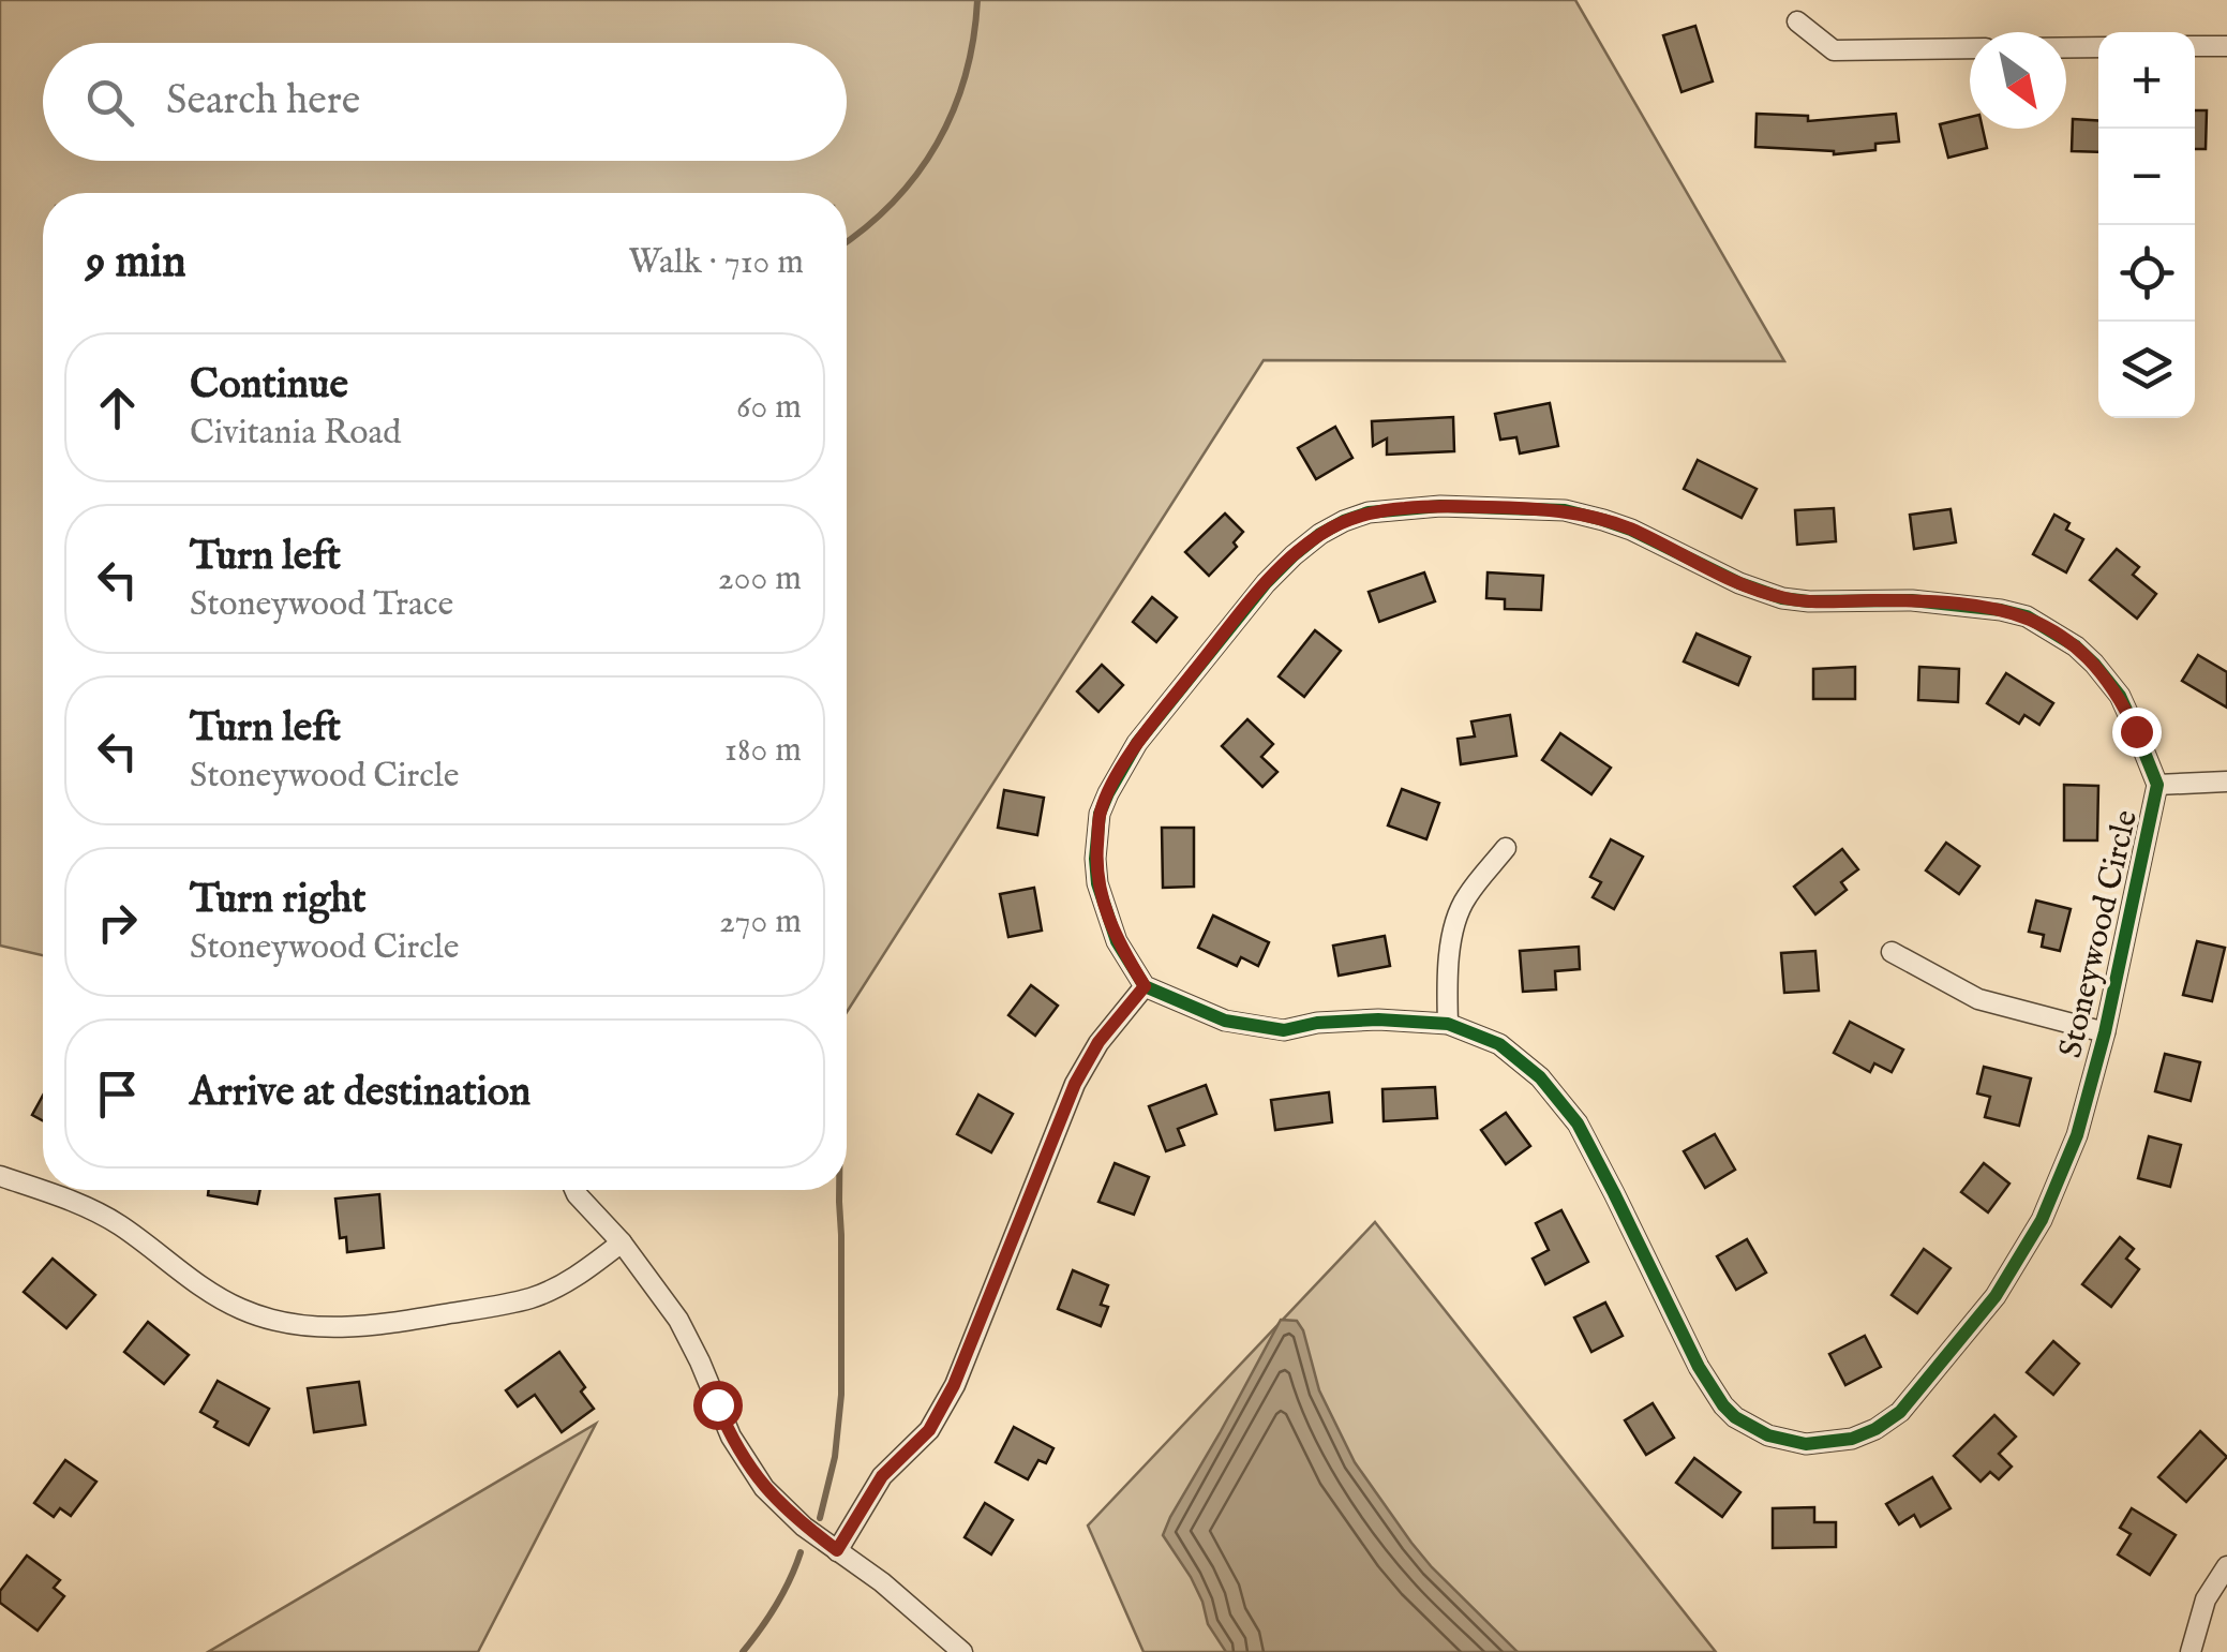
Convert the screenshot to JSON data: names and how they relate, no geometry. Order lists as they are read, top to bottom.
{
  "streets": {
    "street": ["Stoneywood Circle"]
  },
  "north": "bottom right",
  "page": {
    "map_buttons": ["+", "−"],
    "search": "Search here",
    "heading": ["9 min", "Walk · 710 m"],
    "list": [
      ["Continue", "Civitania Road", "60 m"],
      ["Turn left", "Stoneywood Trace", "200 m"],
      ["Turn left", "Stoneywood Circle", "180 m"],
      ["Turn right", "Stoneywood Circle", "270 m"],
      "Arrive at destination"
    ]
  }
}
